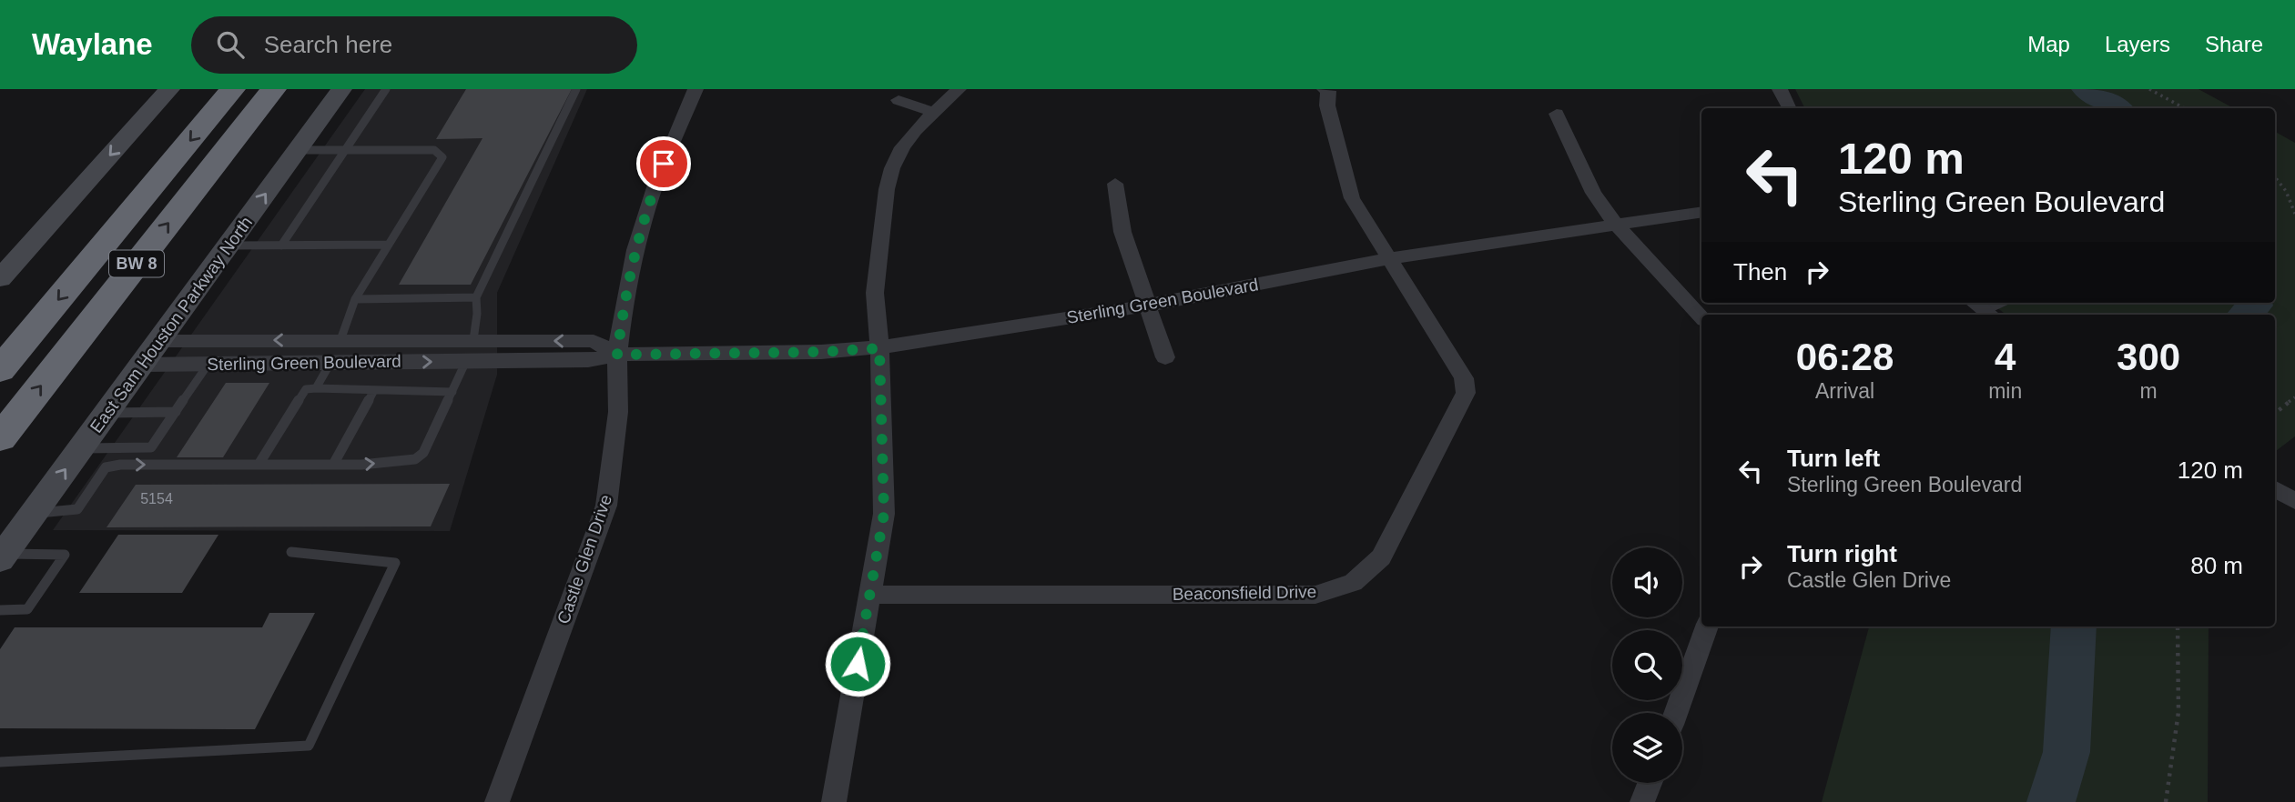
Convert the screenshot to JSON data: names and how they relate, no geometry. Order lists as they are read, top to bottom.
{
  "streets": {
    "highway": ["BW 8"],
    "main road": ["East Sam Houston Parkway North"],
    "street": ["Sterling Green Boulevard", "Castle Glen Drive", "Beaconsfield Drive"]
  },
  "crossings": [
    ["Sterling Green Boulevard", "East Sam Houston Parkway North"],
    ["Sterling Green Boulevard", "Castle Glen Drive"],
    ["Sterling Green Boulevard", "Beaconsfield Drive"]
  ],
  "house_numbers": ["5154"],
  "page": {
    "header": "Waylane",
    "search": "Search here",
    "nav": ["Map", "Layers", "Share"],
    "turn": ["120 m", "Sterling Green Boulevard"],
    "then": "Then",
    "eta": [
      "06:28",
      "Arrival",
      "4",
      "min",
      "300",
      "m"
    ],
    "list": [
      {
        "name": "Turn left",
        "note": "Sterling Green Boulevard",
        "value": "120 m"
      },
      {
        "name": "Turn right",
        "note": "Castle Glen Drive",
        "value": "80 m"
      }
    ]
  }
}
